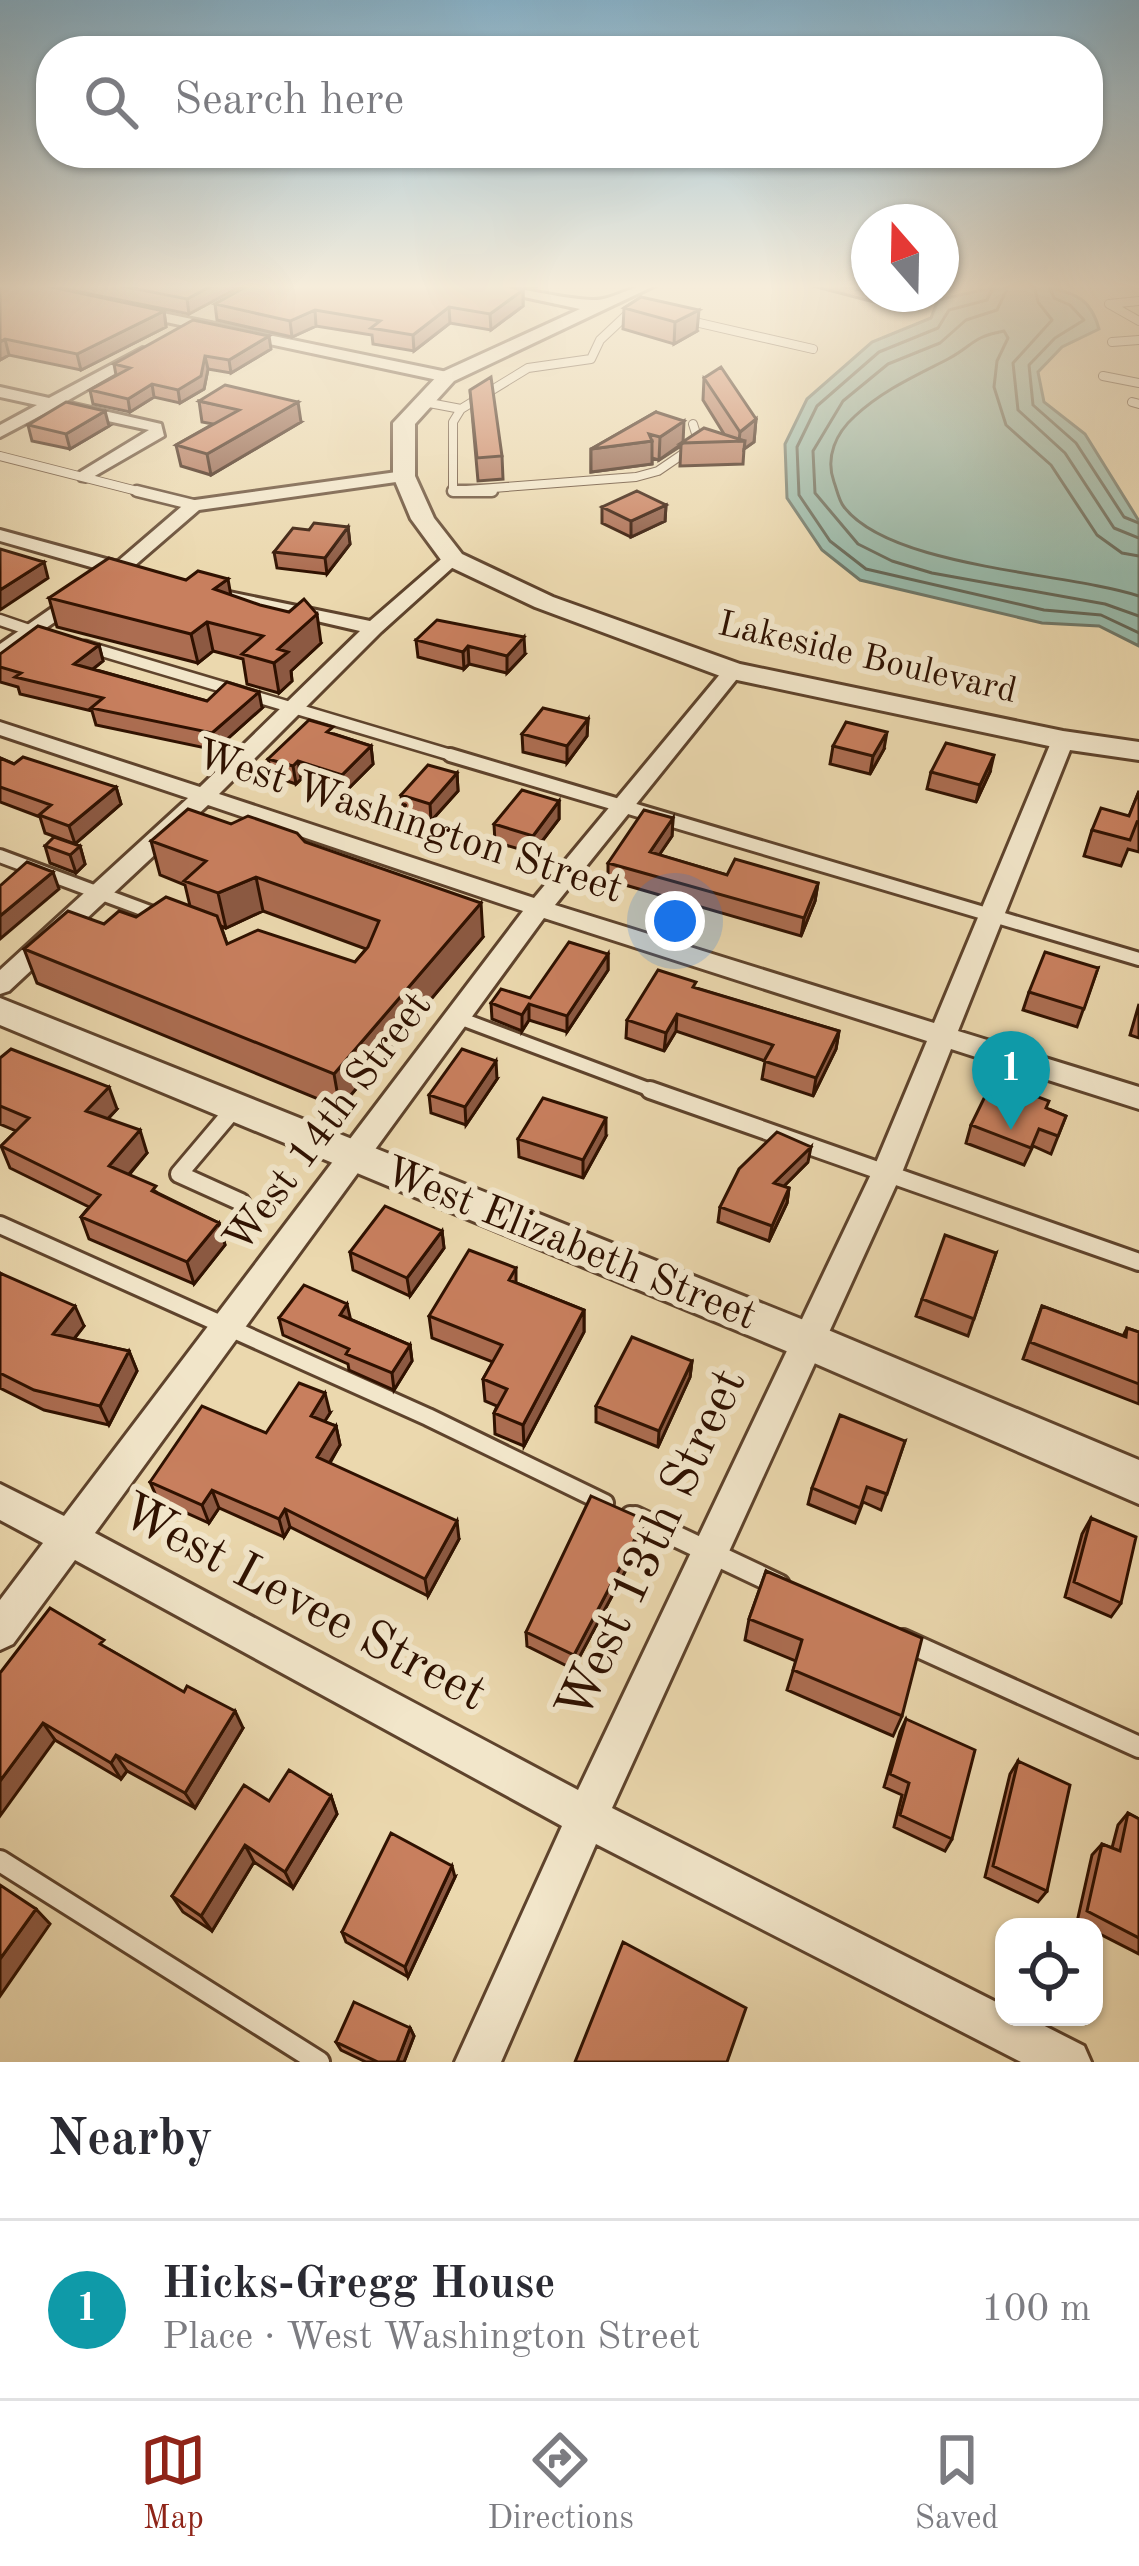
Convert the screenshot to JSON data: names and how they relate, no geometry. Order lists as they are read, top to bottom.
{
  "streets": {
    "street": [
      "Lakeside Boulevard",
      "West Washington Street",
      "West 14th Street",
      "West Elizabeth Street",
      "West 13th Street",
      "West Levee Street"
    ]
  },
  "crossings": [
    ["Lakeside Boulevard", "West 14th Street"],
    ["Lakeside Boulevard", "West 13th Street"],
    ["West Washington Street", "West 14th Street"],
    ["West Washington Street", "West 13th Street"],
    ["West 14th Street", "West Elizabeth Street"],
    ["West 14th Street", "West Levee Street"],
    ["West Elizabeth Street", "West 13th Street"],
    ["West 13th Street", "West Levee Street"]
  ],
  "north": "top",
  "page": {
    "search": "Search here",
    "pins": "1",
    "heading": "Nearby",
    "list": [
      {
        "mark": "1",
        "name": "Hicks-Gregg House",
        "note": "Place · West Washington Street",
        "value": "100 m"
      }
    ],
    "nav": ["Map", "Directions", "Saved"]
  }
}
